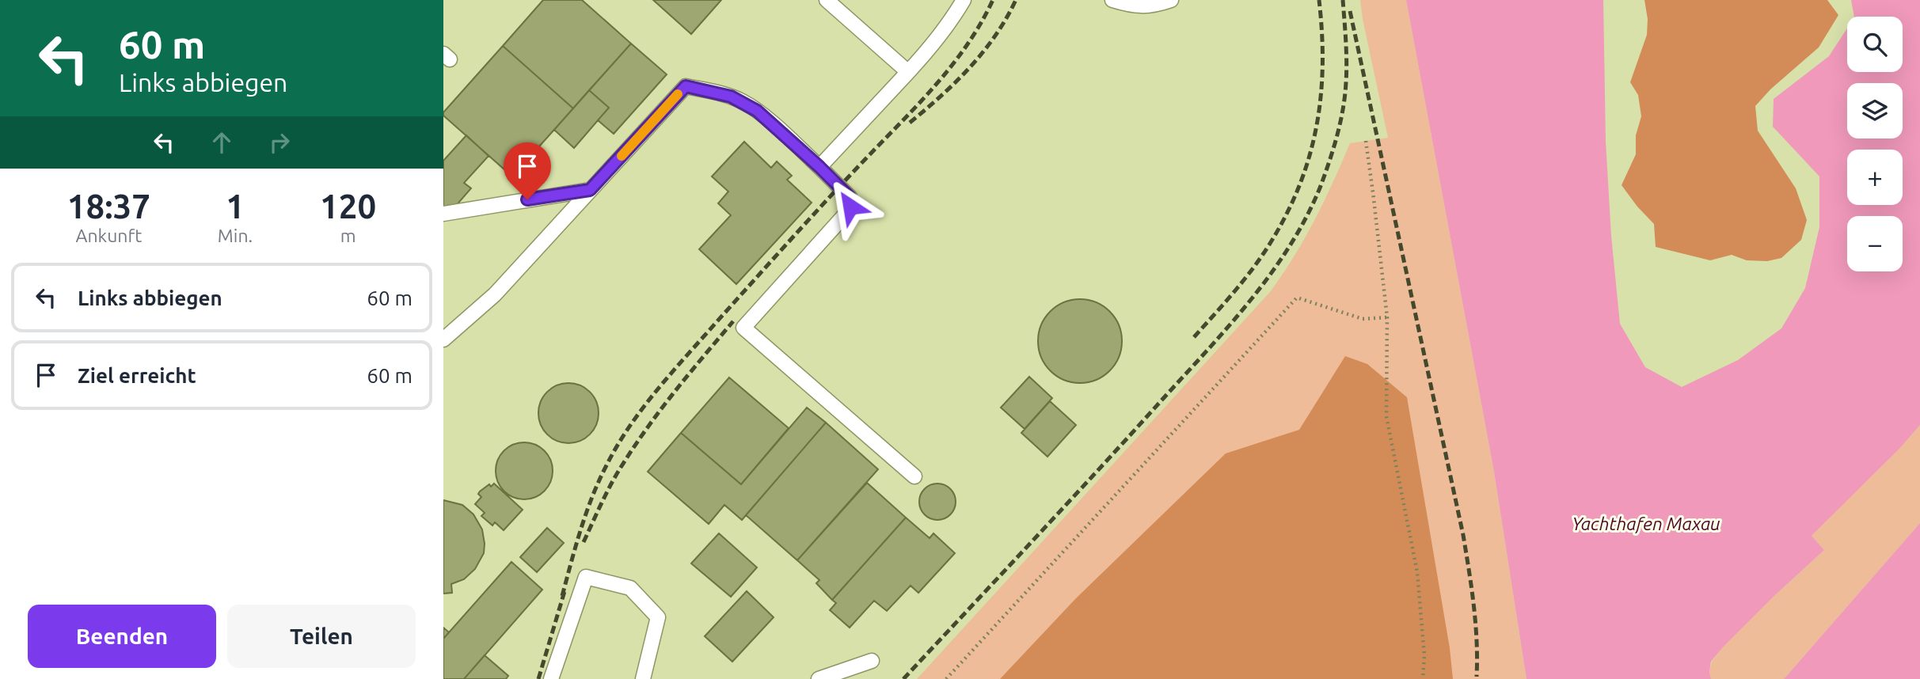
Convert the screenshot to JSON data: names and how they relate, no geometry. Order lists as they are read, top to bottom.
{
  "water": ["Yachthafen Maxau"],
  "page": {
    "turn": ["60 m", "Links abbiegen"],
    "map_buttons": ["+", "−"],
    "eta": [
      "18:37",
      "Ankunft",
      "1",
      "Min.",
      "120",
      "m"
    ],
    "list": [
      {
        "name": "Links abbiegen",
        "value": "60 m"
      },
      {
        "name": "Ziel erreicht",
        "value": "60 m"
      }
    ],
    "buttons": ["Beenden", "Teilen"]
  }
}
